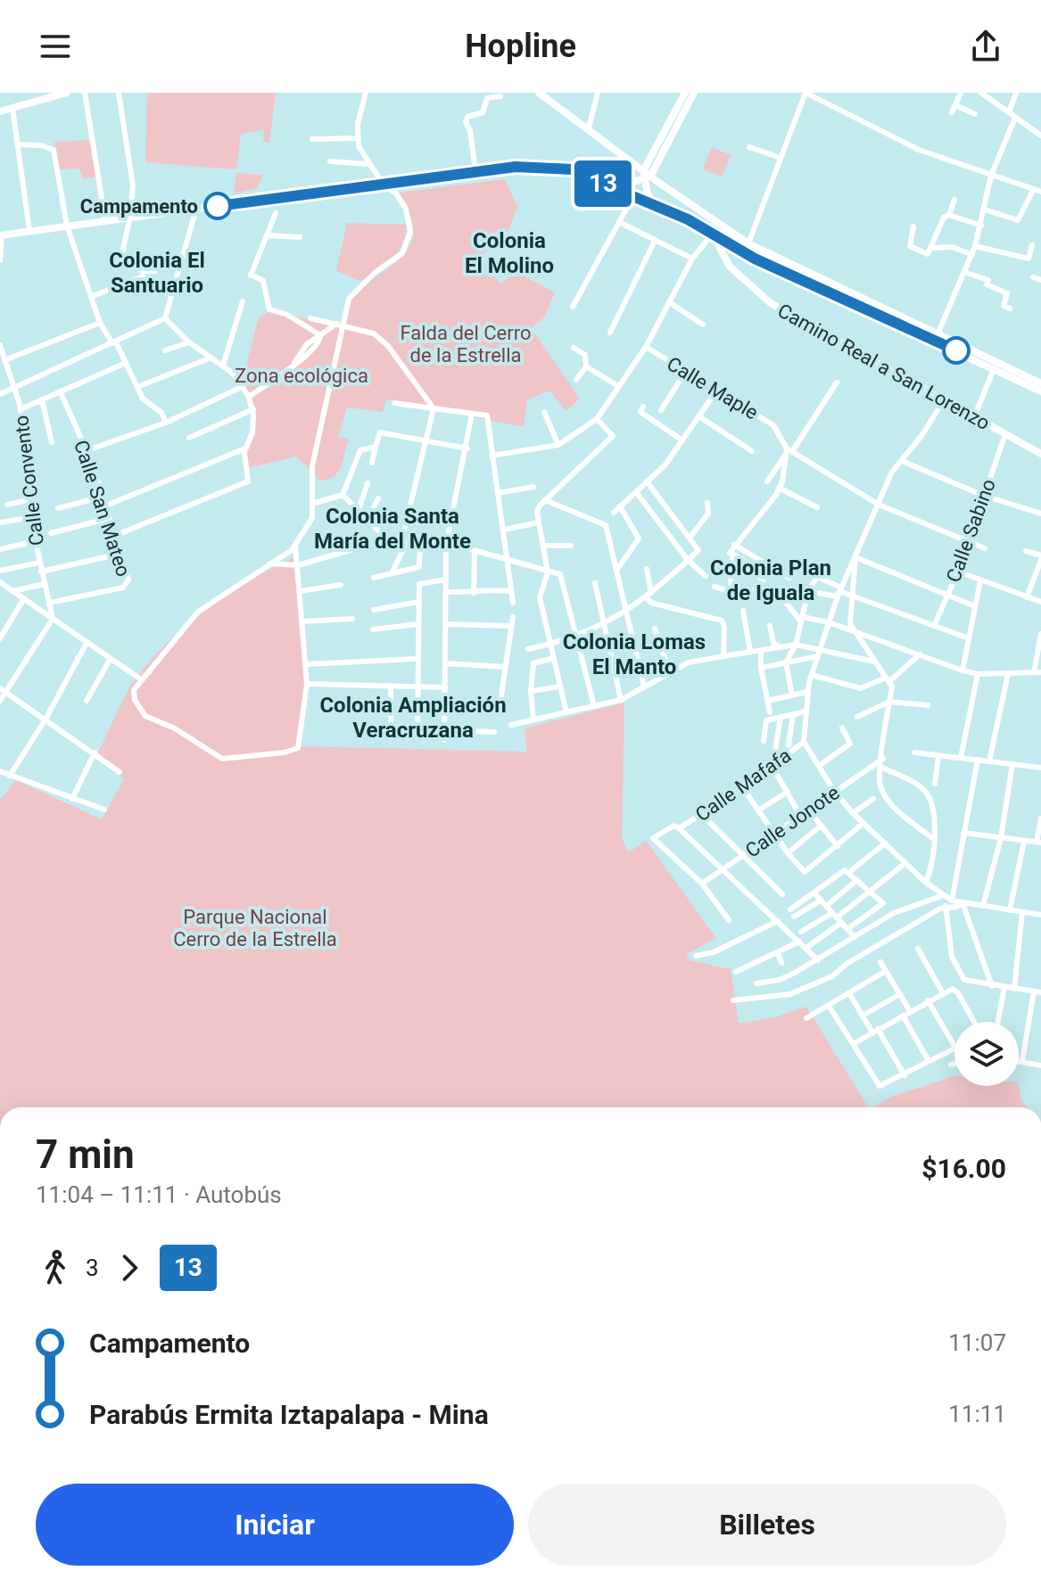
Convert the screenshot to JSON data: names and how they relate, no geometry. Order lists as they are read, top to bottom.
{
  "streets": {
    "main road": ["Camino Real a San Lorenzo"],
    "street": [
      "Calle Maple",
      "Calle Convento",
      "Calle San Mateo",
      "Calle Sabino",
      "Calle Mafafa",
      "Calle Jonote"
    ]
  },
  "crossings": [
    ["Camino Real a San Lorenzo", "Calle Sabino"],
    ["Camino Real a San Lorenzo", "Calle Mafafa"],
    ["Calle Maple", "Calle Sabino"],
    ["Calle Maple", "Calle Mafafa"],
    ["Calle Convento", "Calle San Mateo"],
    ["Calle Mafafa", "Calle Jonote"]
  ],
  "districts": [
    "Colonia El Molino",
    "Colonia El Santuario",
    "Colonia Santa María del Monte",
    "Colonia Plan de Iguala",
    "Colonia Lomas El Manto",
    "Colonia Ampliación Veracruzana"
  ],
  "parks": ["Falda del Cerro de la Estrella", "Zona ecológica", "Parque Nacional Cerro de la Estrella"],
  "places": ["Campamento"],
  "lines": ["bus line 13"],
  "page": {
    "header": "Hopline",
    "on_map": "13",
    "heading": ["7 min", "11:04 – 11:11 · Autobús", "$16.00"],
    "legs": ["3", "13"],
    "list": [
      {
        "name": "Campamento",
        "value": "11:07"
      },
      {
        "name": "Parabús Ermita Iztapalapa - Mina",
        "value": "11:11"
      }
    ],
    "buttons": ["Iniciar", "Billetes"]
  }
}
